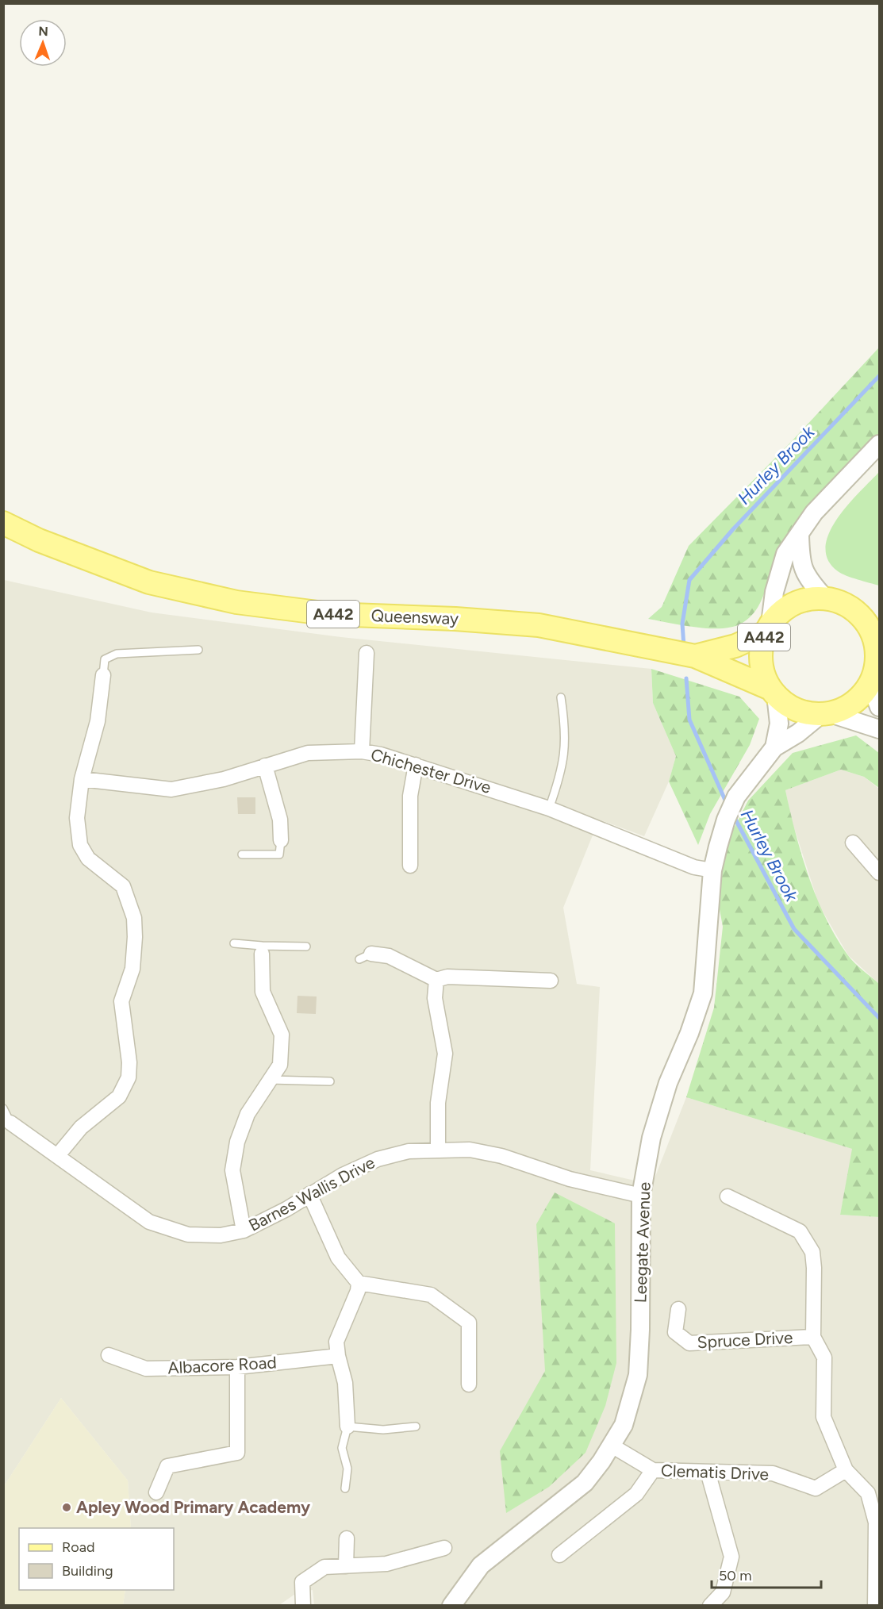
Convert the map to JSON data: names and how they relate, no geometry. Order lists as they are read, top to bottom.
{
  "streets": {
    "main road": ["A442", "Queensway"],
    "street": [
      "Chichester Drive",
      "Barnes Wallis Drive",
      "Leegate Avenue",
      "Spruce Drive",
      "Albacore Road",
      "Clematis Drive"
    ]
  },
  "crossings": [
    ["A442", "Queensway"],
    ["A442", "Leegate Avenue"],
    ["Chichester Drive", "Leegate Avenue"],
    ["Barnes Wallis Drive", "Leegate Avenue"],
    ["Leegate Avenue", "Clematis Drive"]
  ],
  "water": ["Hurley Brook"],
  "places": ["Apley Wood Primary Academy"],
  "legend": ["Road", "Building"],
  "scale_bar": "50 m",
  "north": "top"
}
